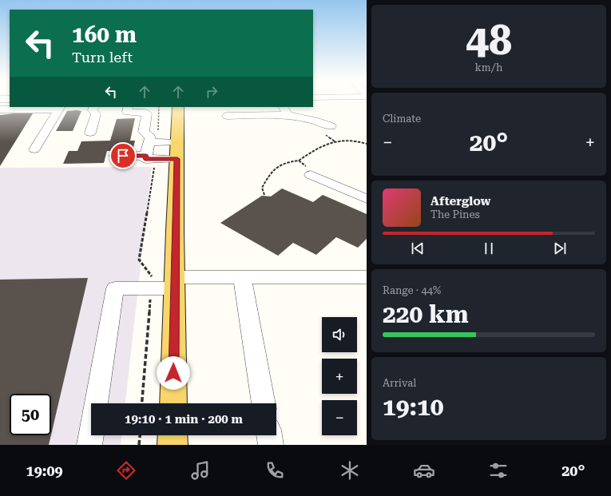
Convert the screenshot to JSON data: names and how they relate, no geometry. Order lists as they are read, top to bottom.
{
  "page": {
    "tile": [
      ["48", "km/h"],
      "Climate",
      ["Range · 44%", "220 km"],
      ["Arrival", "19:10"]
    ],
    "turn": ["160 m", "Turn left"],
    "heat": ["−", "20°", "+"],
    "song": ["Afterglow", "The Pines"],
    "map_buttons": ["+", "−"],
    "limit": "50",
    "trip": "19:10 · 1 min · 200 m",
    "tabs": ["19:09", "20°"]
  }
}
